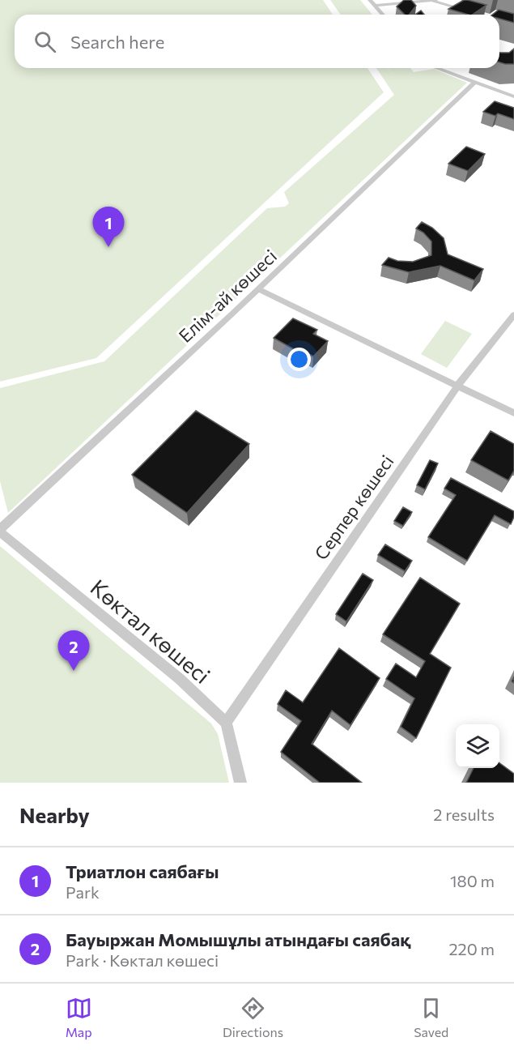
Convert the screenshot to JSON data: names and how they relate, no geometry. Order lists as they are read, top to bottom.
{
  "streets": {
    "street": ["Елім-ай көшесі", "Серпер көшесі", "Көктал көшесі"]
  },
  "crossings": [
    ["Елім-ай көшесі", "Көктал көшесі"],
    ["Серпер көшесі", "Көктал көшесі"]
  ],
  "page": {
    "search": "Search here",
    "pins": ["1", "2"],
    "heading": ["Nearby", "2 results"],
    "list": [
      {
        "mark": "1",
        "name": "Триатлон саябағы",
        "note": "Park",
        "value": "180 m"
      },
      {
        "mark": "2",
        "name": "Бауыржан Момышұлы атындағы саябақ",
        "note": "Park · Көктал көшесі",
        "value": "220 m"
      }
    ],
    "nav": ["Map", "Directions", "Saved"]
  }
}
